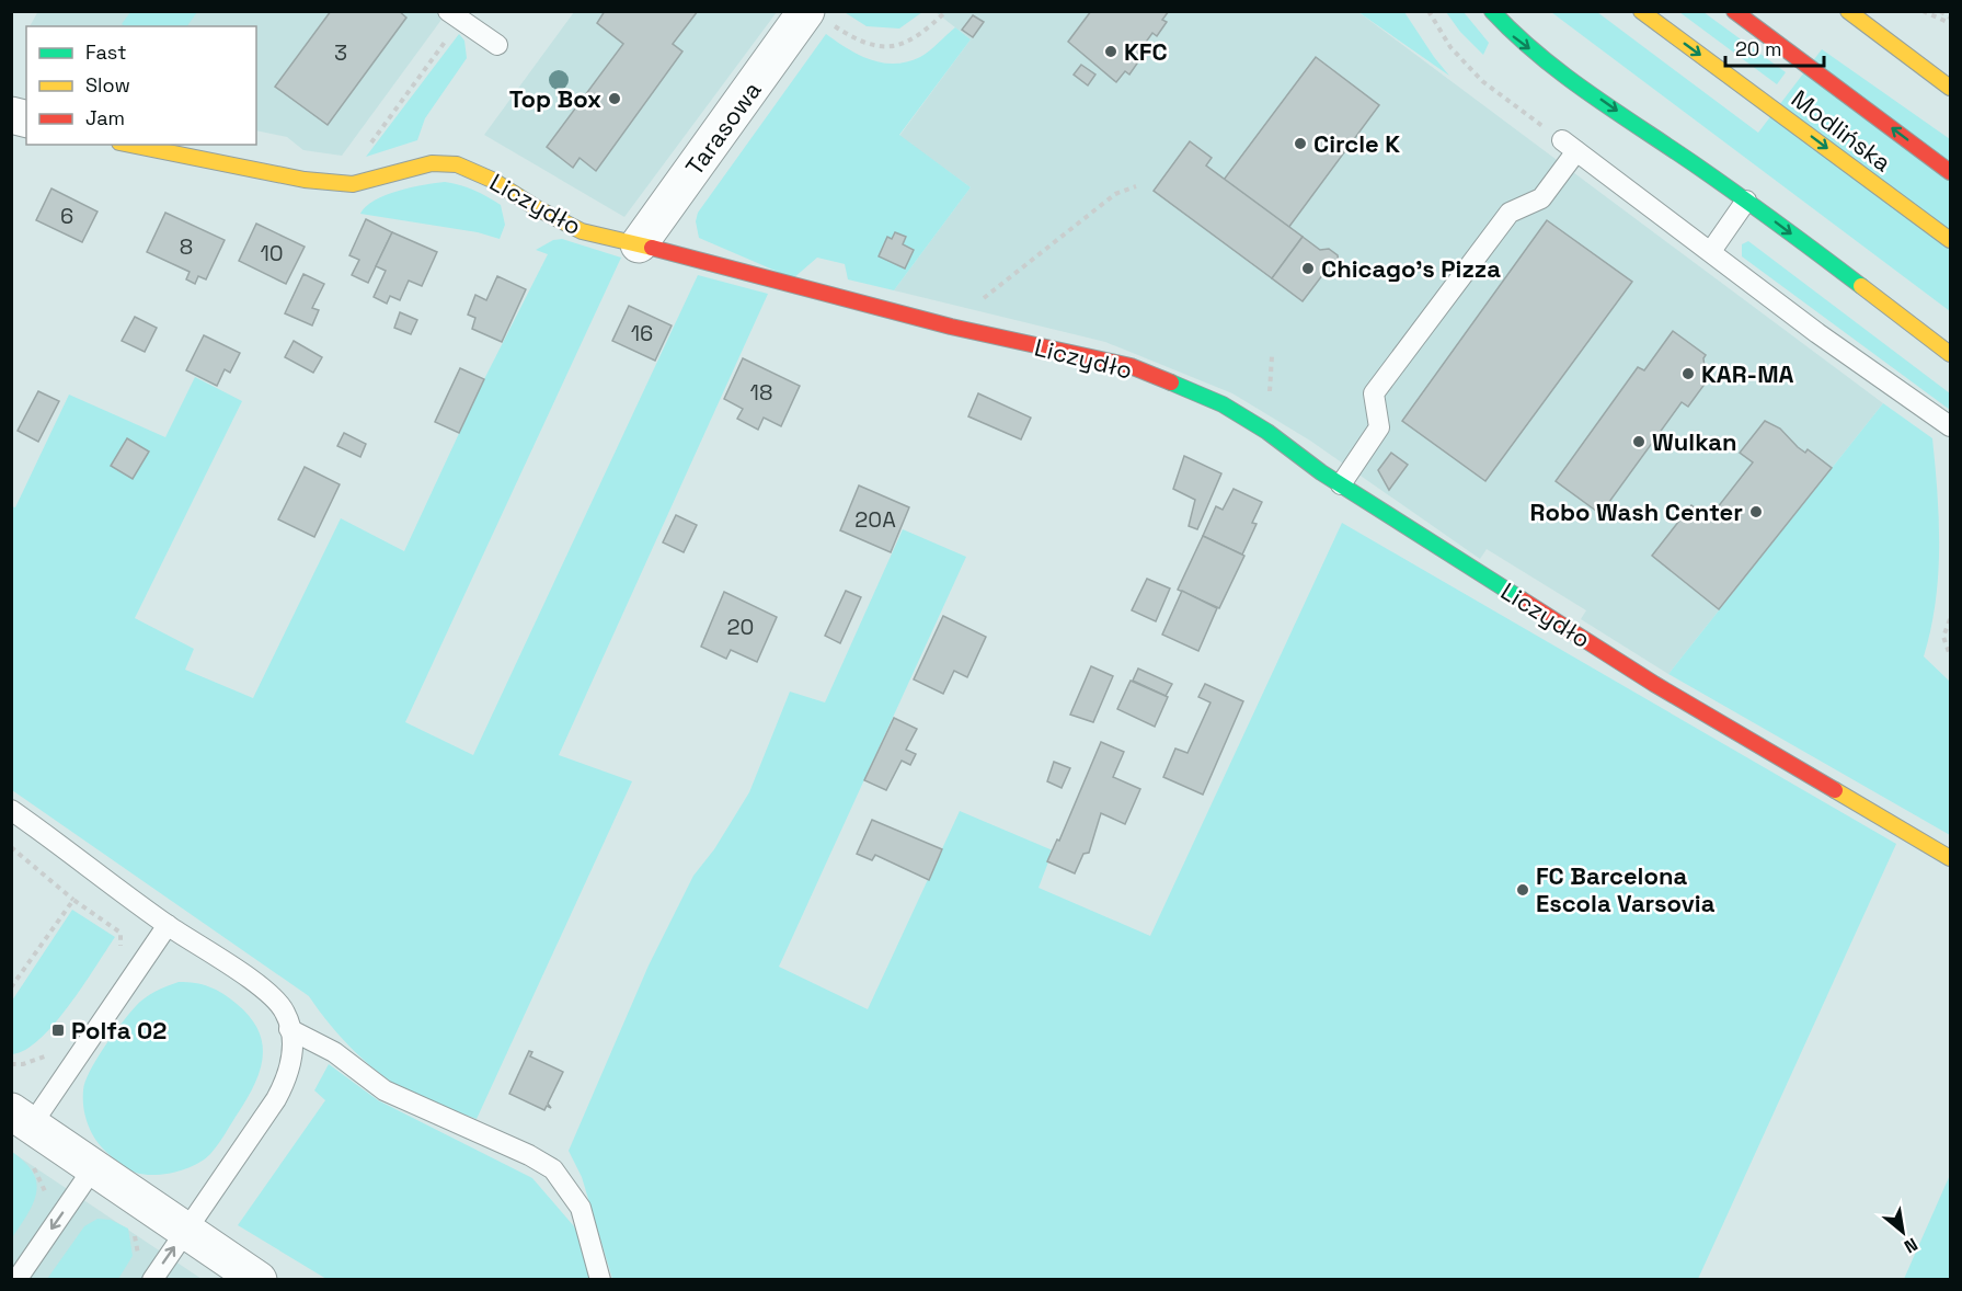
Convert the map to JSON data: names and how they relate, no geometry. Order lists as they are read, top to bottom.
{
  "streets": {
    "street": ["Tarasowa", "Modlińska", "Liczydło"]
  },
  "crossings": [
    ["Tarasowa", "Liczydło"]
  ],
  "places": {
    "other": [
      "KFC",
      "Top Box",
      "Circle K",
      "Chicago's Pizza",
      "KAR-MA",
      "Wulkan",
      "Robo Wash Center",
      "FC Barcelona Escola Varsovia"
    ],
    "transit": ["Polfa 02"]
  },
  "house_numbers": [
    "3",
    "6",
    "8",
    "10",
    "16",
    "18",
    "20A",
    "20"
  ],
  "legend": ["Fast", "Slow", "Jam"],
  "scale_bar": "20 m",
  "north": "bottom right"
}
